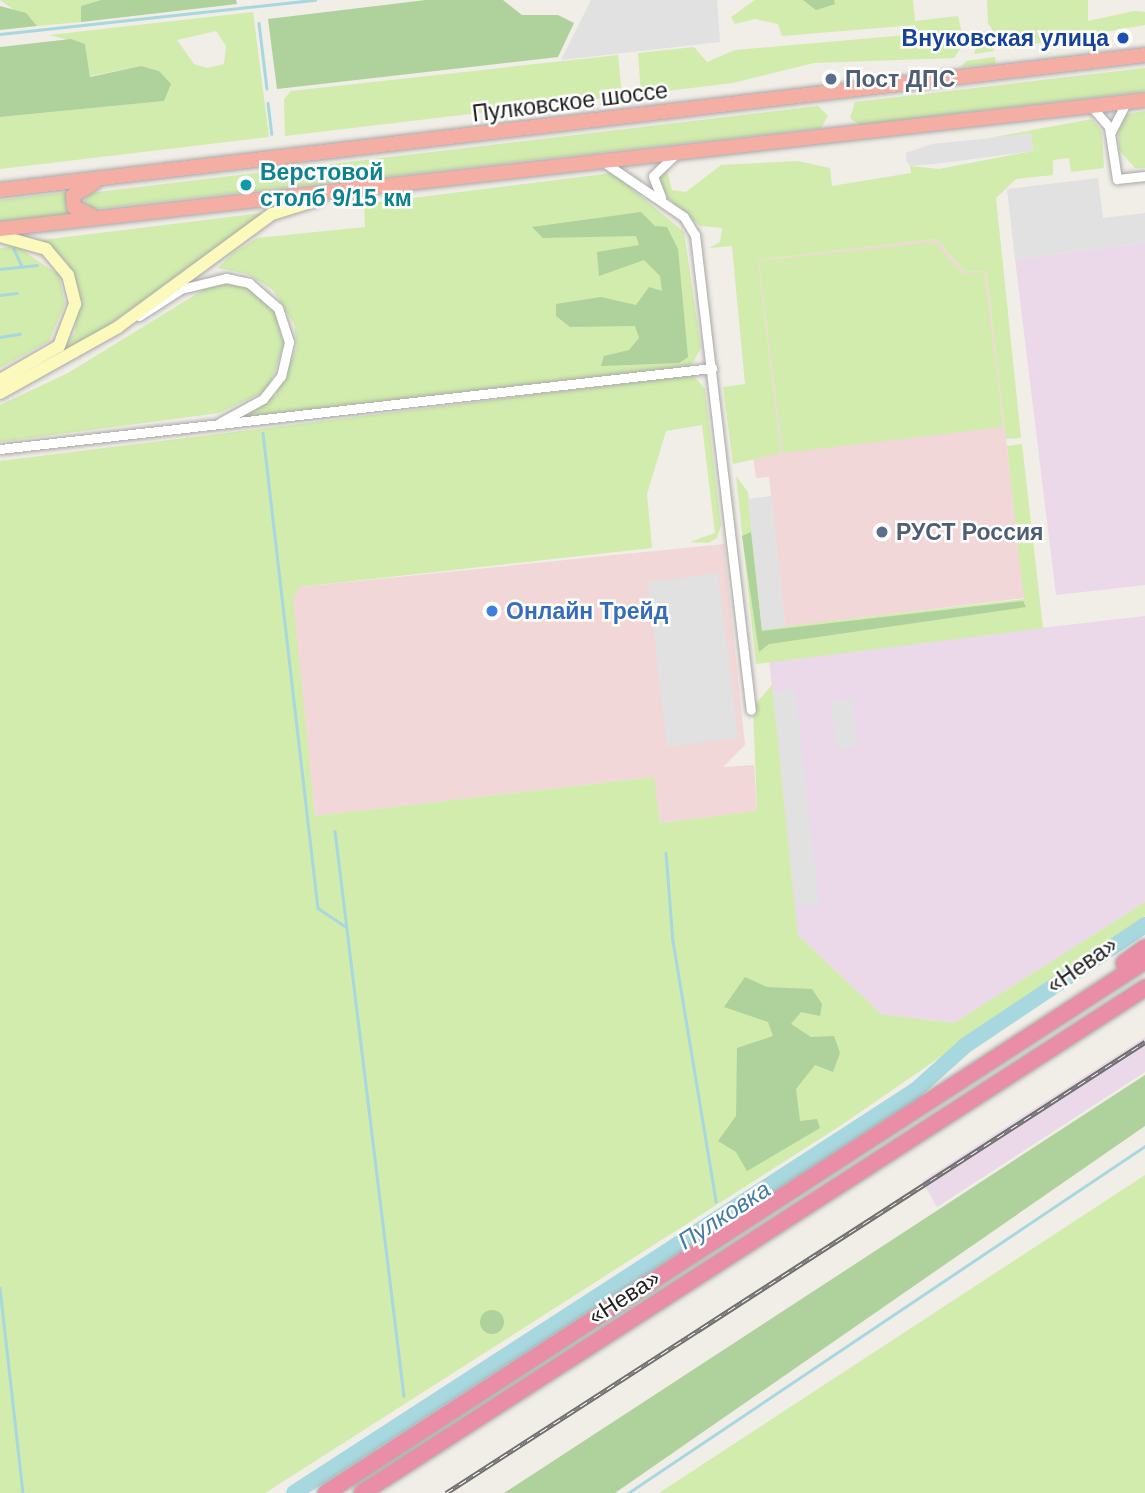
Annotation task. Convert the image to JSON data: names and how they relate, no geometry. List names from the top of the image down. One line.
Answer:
{"streets":{"highway":["Пулковское шоссе","«Нева»"]},"water":["Пулковка"],"places":["Внуковская улица","Пост ДПС","Верстовой столб 9/15 км","РУСТ Россия","Онлайн Трейд"]}
